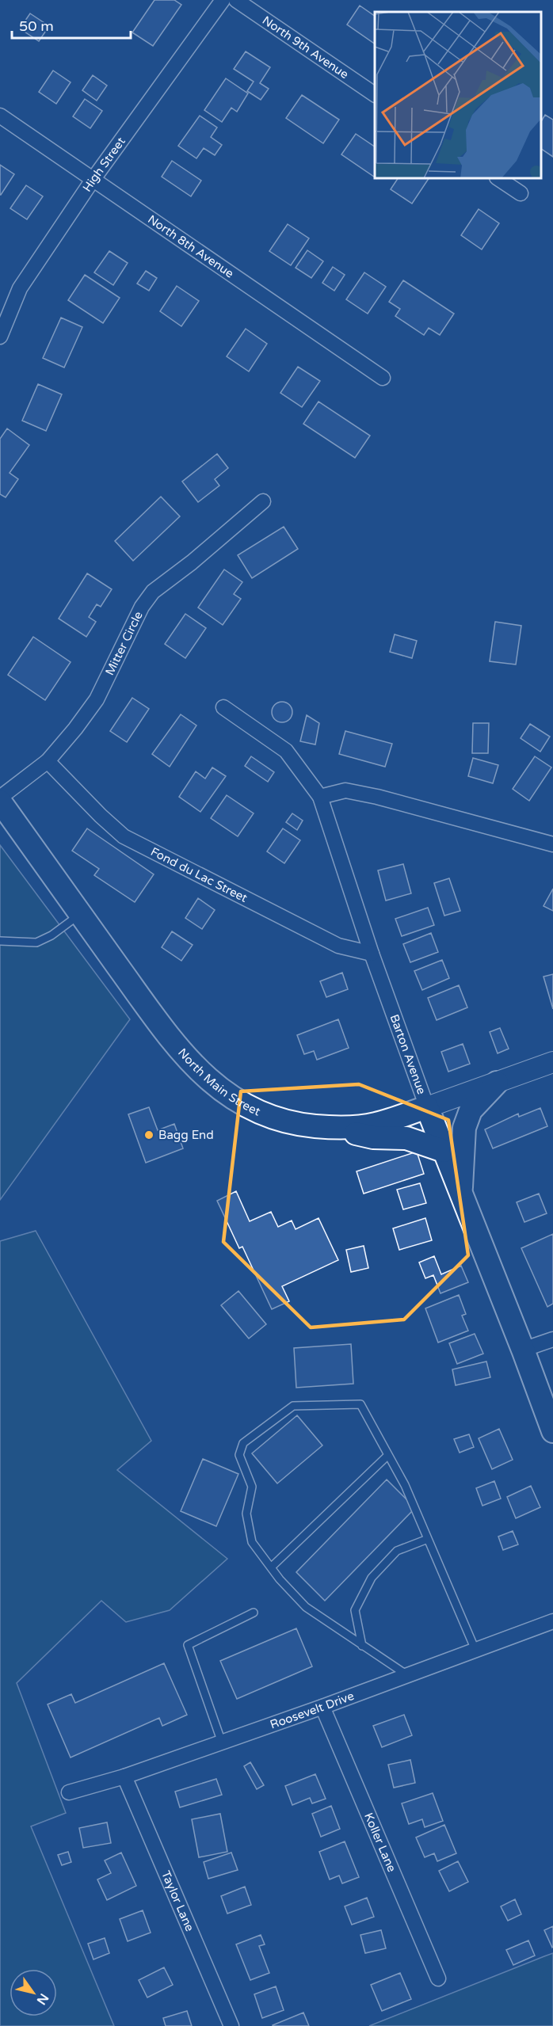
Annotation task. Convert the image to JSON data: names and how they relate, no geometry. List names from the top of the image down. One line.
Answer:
{"streets":{"main road":["Barton Avenue","North Main Street"],"street":["North 9th Avenue","High Street","North 8th Avenue","Mitter Circle","Fond du Lac Street","Roosevelt Drive","Koller Lane","Taylor Lane"]},"crossings":[["High Street","North 8th Avenue"],["Mitter Circle","Fond du Lac Street"],["Fond du Lac Street","Barton Avenue"],["Barton Avenue","North Main Street"],["Roosevelt Drive","Koller Lane"],["Roosevelt Drive","Taylor Lane"]],"places":["Bagg End"],"scale_bar":"50 m","north":"bottom right"}
